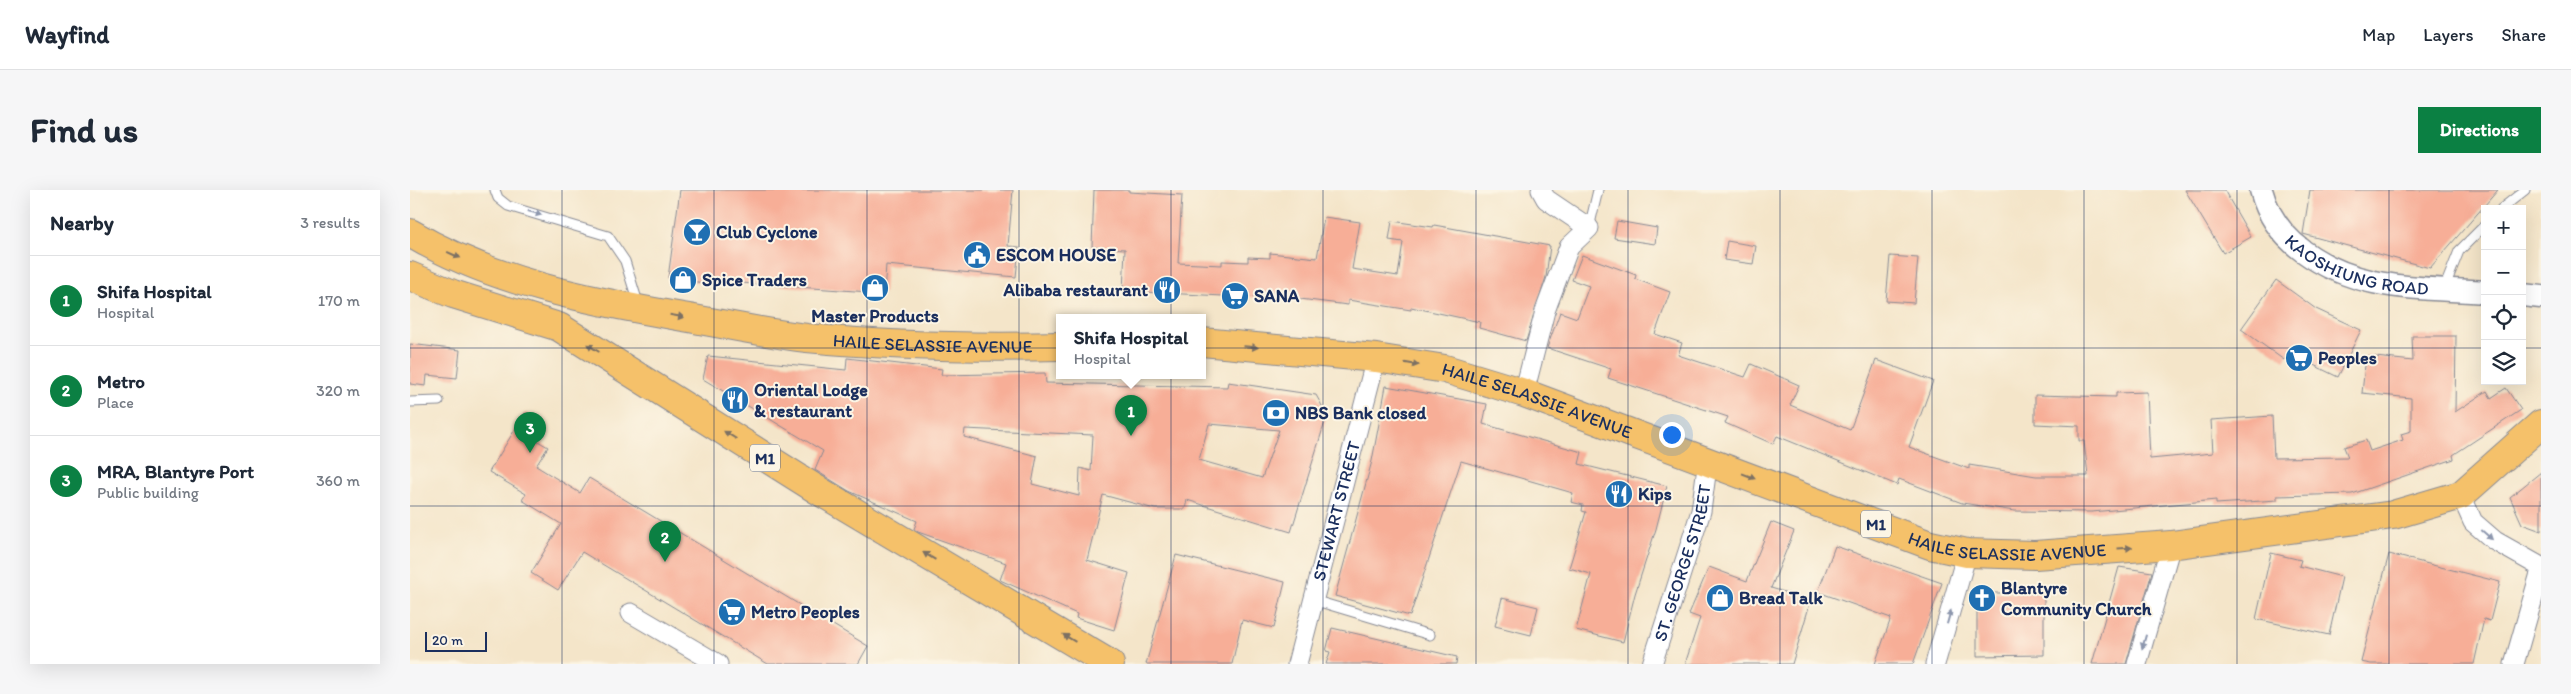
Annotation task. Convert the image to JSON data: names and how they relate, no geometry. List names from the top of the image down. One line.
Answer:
{"streets":{"highway":["HAILE SELASSIE AVENUE","M1"],"street":["KAOSHIUNG ROAD","STEWART STREET","ST. GEORGE STREET"]},"crossings":[["HAILE SELASSIE AVENUE","STEWART STREET"],["HAILE SELASSIE AVENUE","ST. GEORGE STREET"]],"places":{"bar":["Club Cyclone"],"public building":["ESCOM HOUSE"],"shop":["Spice Traders","Master Products","Bread Talk"],"restaurant":["Alibaba restaurant","Oriental Lodge & restaurant","Kips"],"supermarket":["SANA","Peoples","Metro Peoples"],"bank":["NBS Bank closed"],"church":["Blantyre Community Church"]},"scale_bar":"20 m","page":{"header":"Wayfind","nav":["Map","Layers","Share"],"buttons":"Directions","title":"Find us","heading":["Nearby","3 results"],"map_buttons":["+","−"],"list":[{"mark":"1","name":"Shifa Hospital","note":"Hospital","value":"170 m"},{"mark":"2","name":"Metro","note":"Place","value":"320 m"},{"mark":"3","name":"MRA, Blantyre Port","note":"Public building","value":"360 m"}],"popup":["Shifa Hospital","Hospital"],"pins":["1","3","2"],"scale":"20 m"}}
